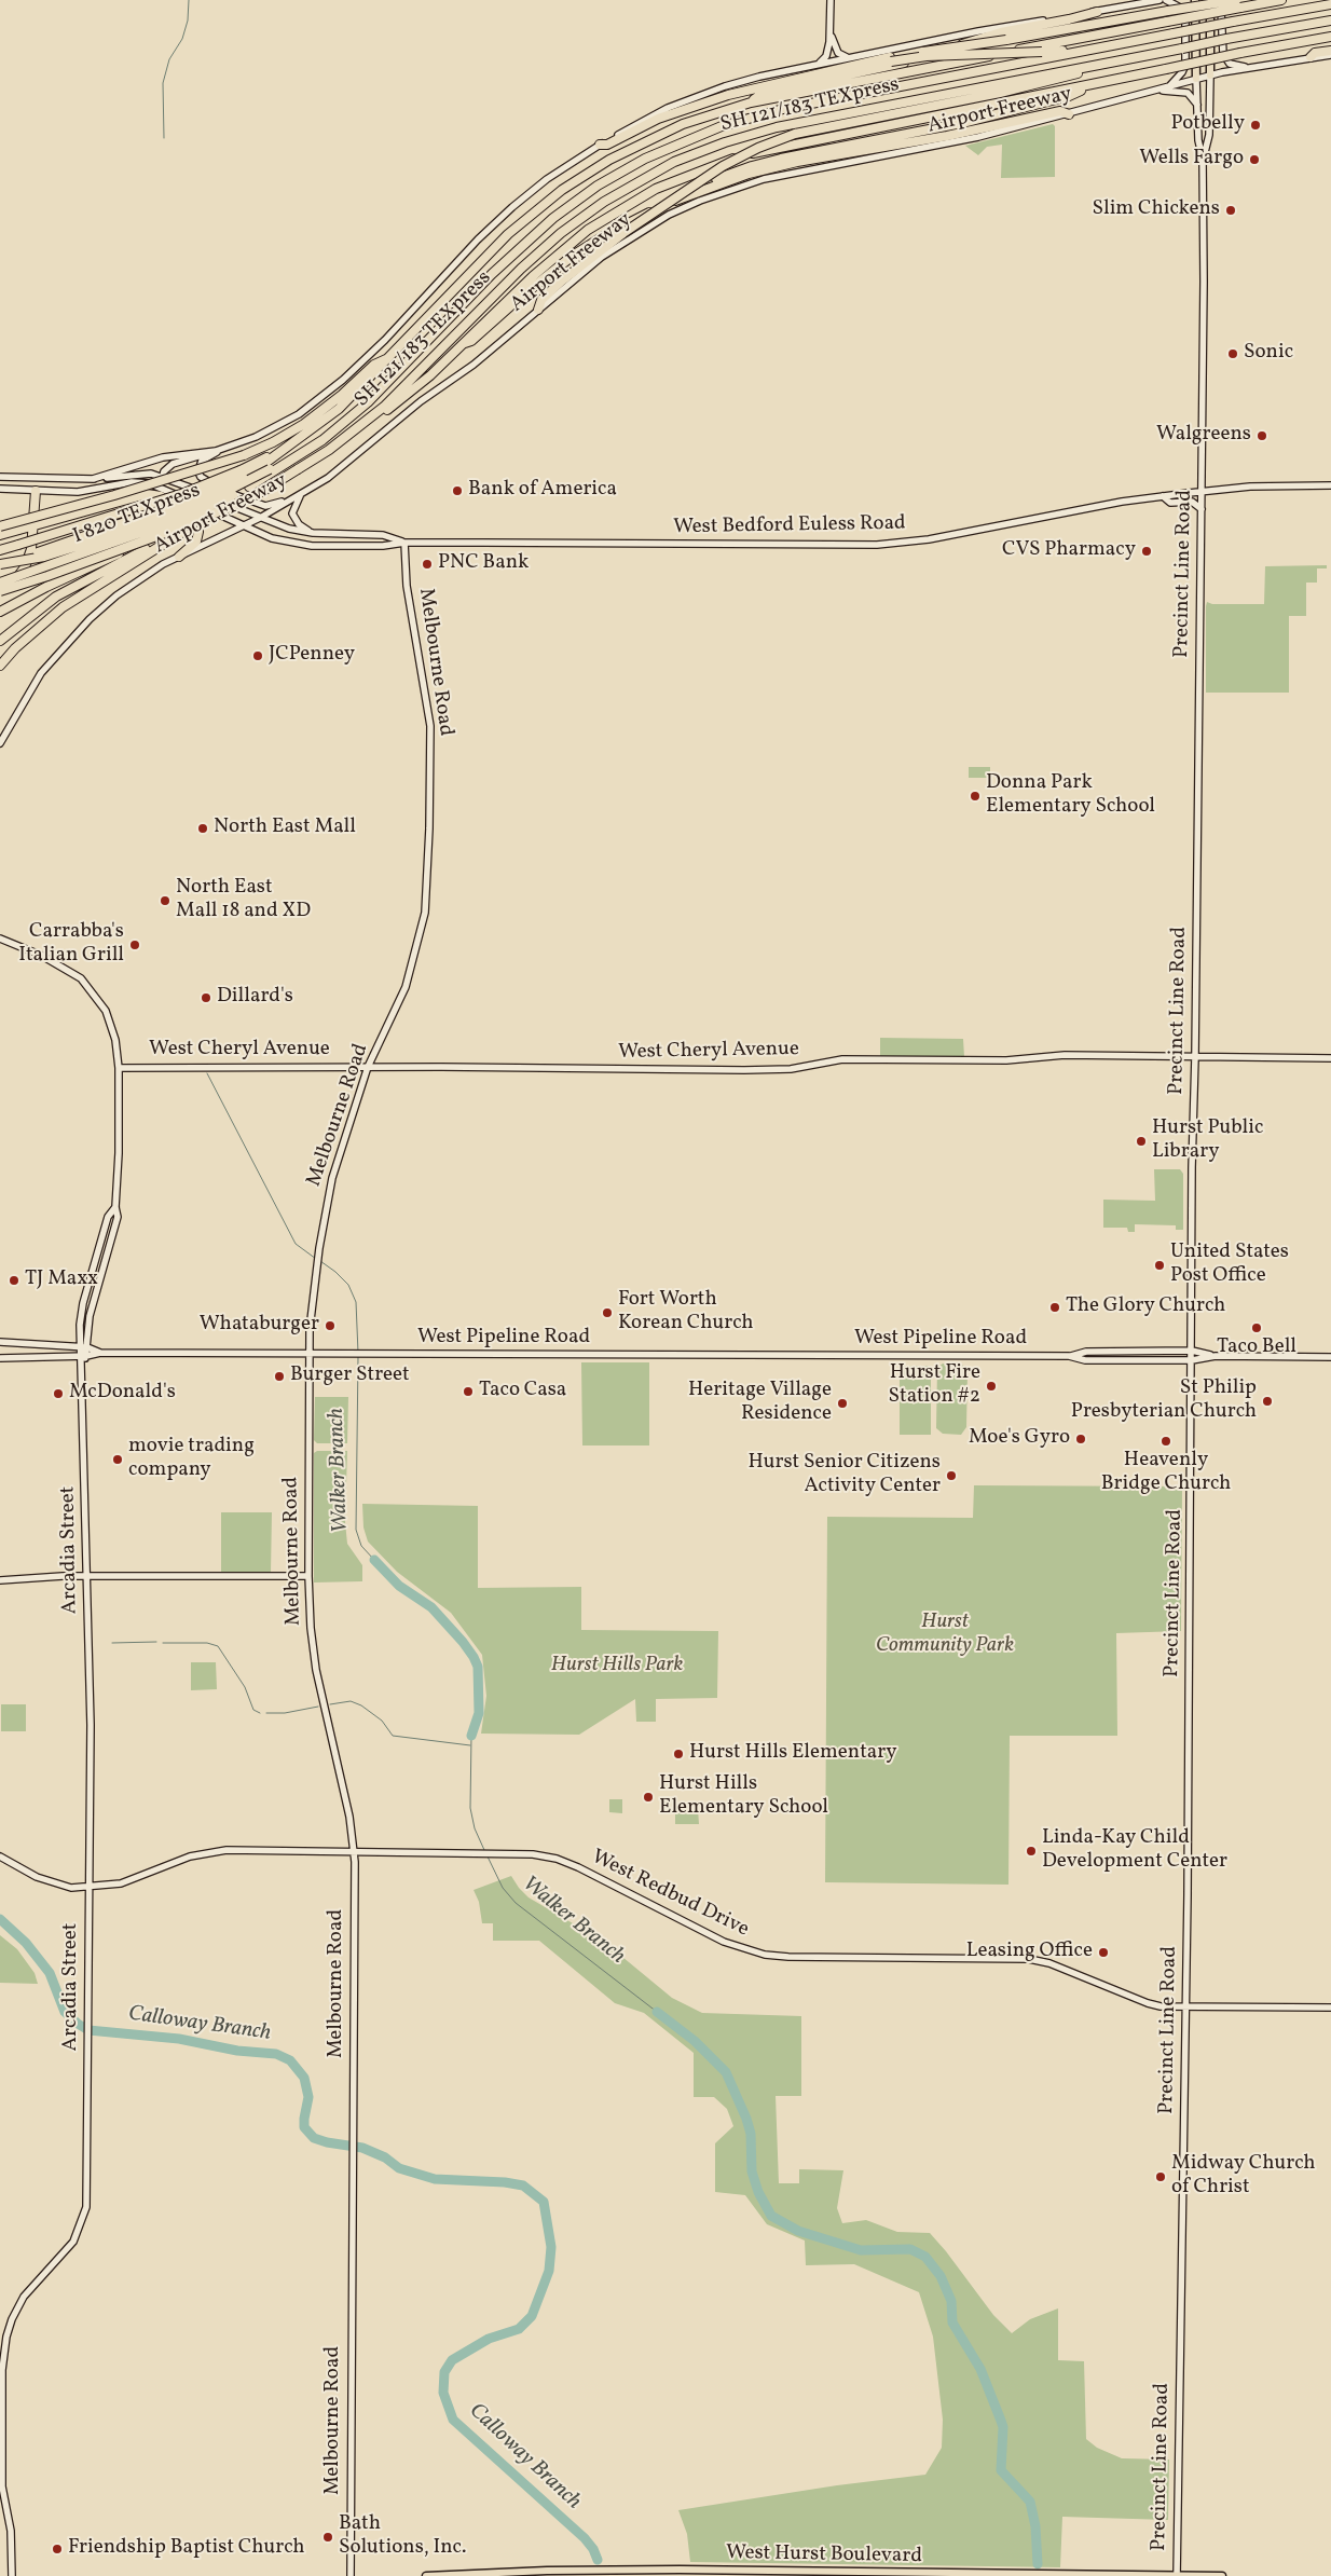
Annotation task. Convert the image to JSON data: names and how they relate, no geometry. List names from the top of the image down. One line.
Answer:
{"streets":{"highway":["SH 121/183 TEXpress","Airport Freeway","I 820 TEXpress"],"main road":["West Bedford Euless Road","Precinct Line Road","Melbourne Road","West Cheryl Avenue","West Pipeline Road","Arcadia Street","West Redbud Drive","West Hurst Boulevard"]},"crossings":[["SH 121/183 TEXpress","I 820 TEXpress"],["Airport Freeway","West Bedford Euless Road"],["Airport Freeway","Precinct Line Road"],["West Bedford Euless Road","Precinct Line Road"],["West Bedford Euless Road","Melbourne Road"],["Precinct Line Road","West Cheryl Avenue"],["Precinct Line Road","West Pipeline Road"],["Precinct Line Road","West Redbud Drive"],["Precinct Line Road","West Hurst Boulevard"],["Melbourne Road","West Cheryl Avenue"],["Melbourne Road","West Pipeline Road"],["Melbourne Road","West Redbud Drive"],["West Pipeline Road","Arcadia Street"],["Arcadia Street","West Redbud Drive"]],"water":["Walker Branch","Calloway Branch"],"parks":["Hurst Community Park","Hurst Hills Park"],"places":["Potbelly","Wells Fargo","Slim Chickens","Sonic","Walgreens","Bank of America","CVS Pharmacy","PNC Bank","JCPenney","Donna Park Elementary School","North East Mall","North East Mall 18 and XD","Carrabba's Italian Grill","Dillard's","Hurst Public Library","United States Post Office","TJ Maxx","The Glory Church","Fort Worth Korean Church","Whataburger","Taco Bell","Burger Street","Hurst Fire Station #2","Taco Casa","McDonald's","St Philip Presbyterian Church","Heritage Village Residence","Moe's Gyro","Heavenly Bridge Church","movie trading company","Hurst Senior Citizens Activity Center","Hurst Hills Elementary","Hurst Hills Elementary School","Linda-Kay Child Development Center","Leasing Office","Midway Church of Christ","Bath Solutions, Inc.","Friendship Baptist Church"]}
